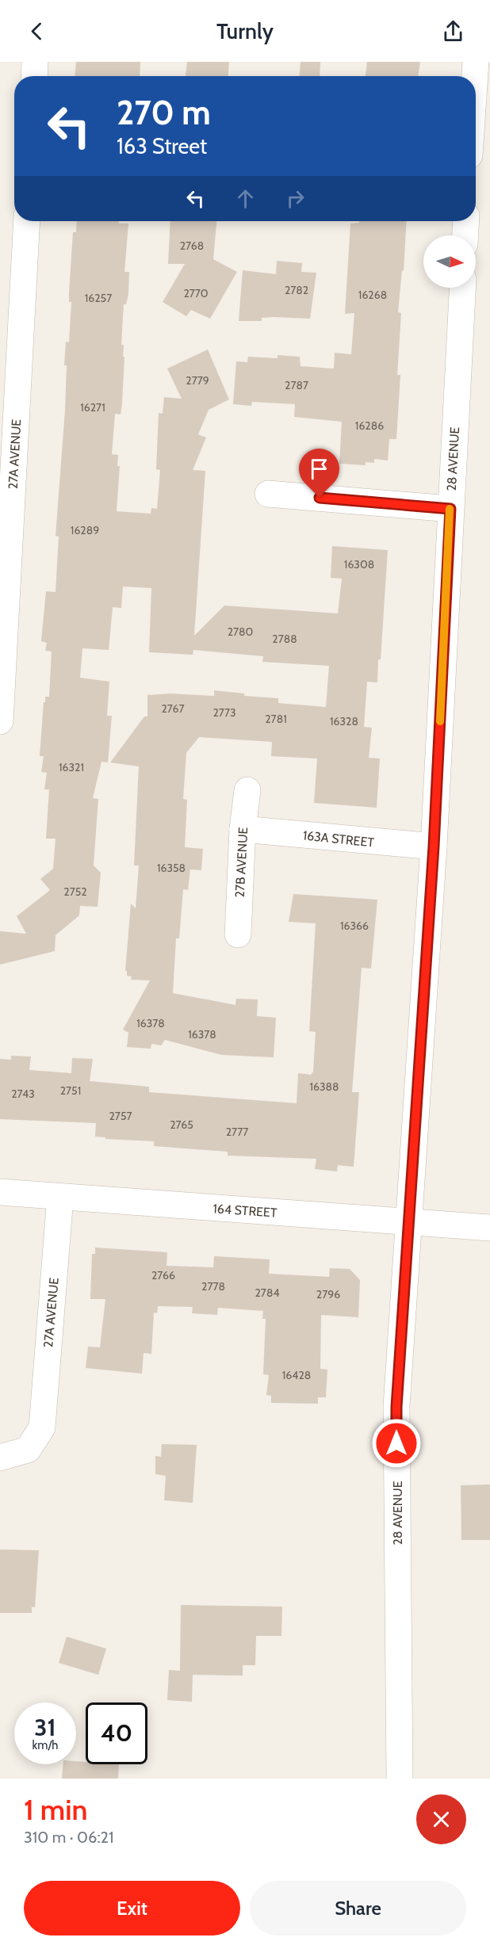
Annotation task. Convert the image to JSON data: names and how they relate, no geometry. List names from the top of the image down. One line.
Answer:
{"streets":{"street":["27A AVENUE","28 AVENUE","163A STREET","27B AVENUE","164 STREET"]},"crossings":[["27A AVENUE","164 STREET"],["28 AVENUE","163A STREET"],["28 AVENUE","164 STREET"],["163A STREET","27B AVENUE"]],"house_numbers":["2768","2782","2770","16268","16257","2779","2787","16271","16286","16289","16308","2780","2788","2767","2773","2781","16328","16321","16358","2752","16366","16378","16378","16388","2751","2743","2757","2765","2777","2766","2778","2784","2796","16428"],"north":"right","page":{"header":"Turnly","turn":["270 m","163 Street"],"speed":"31 km/h","limit":"40","heading":["1 min","310 m · 06:21"],"buttons":["Exit","Share"]}}
